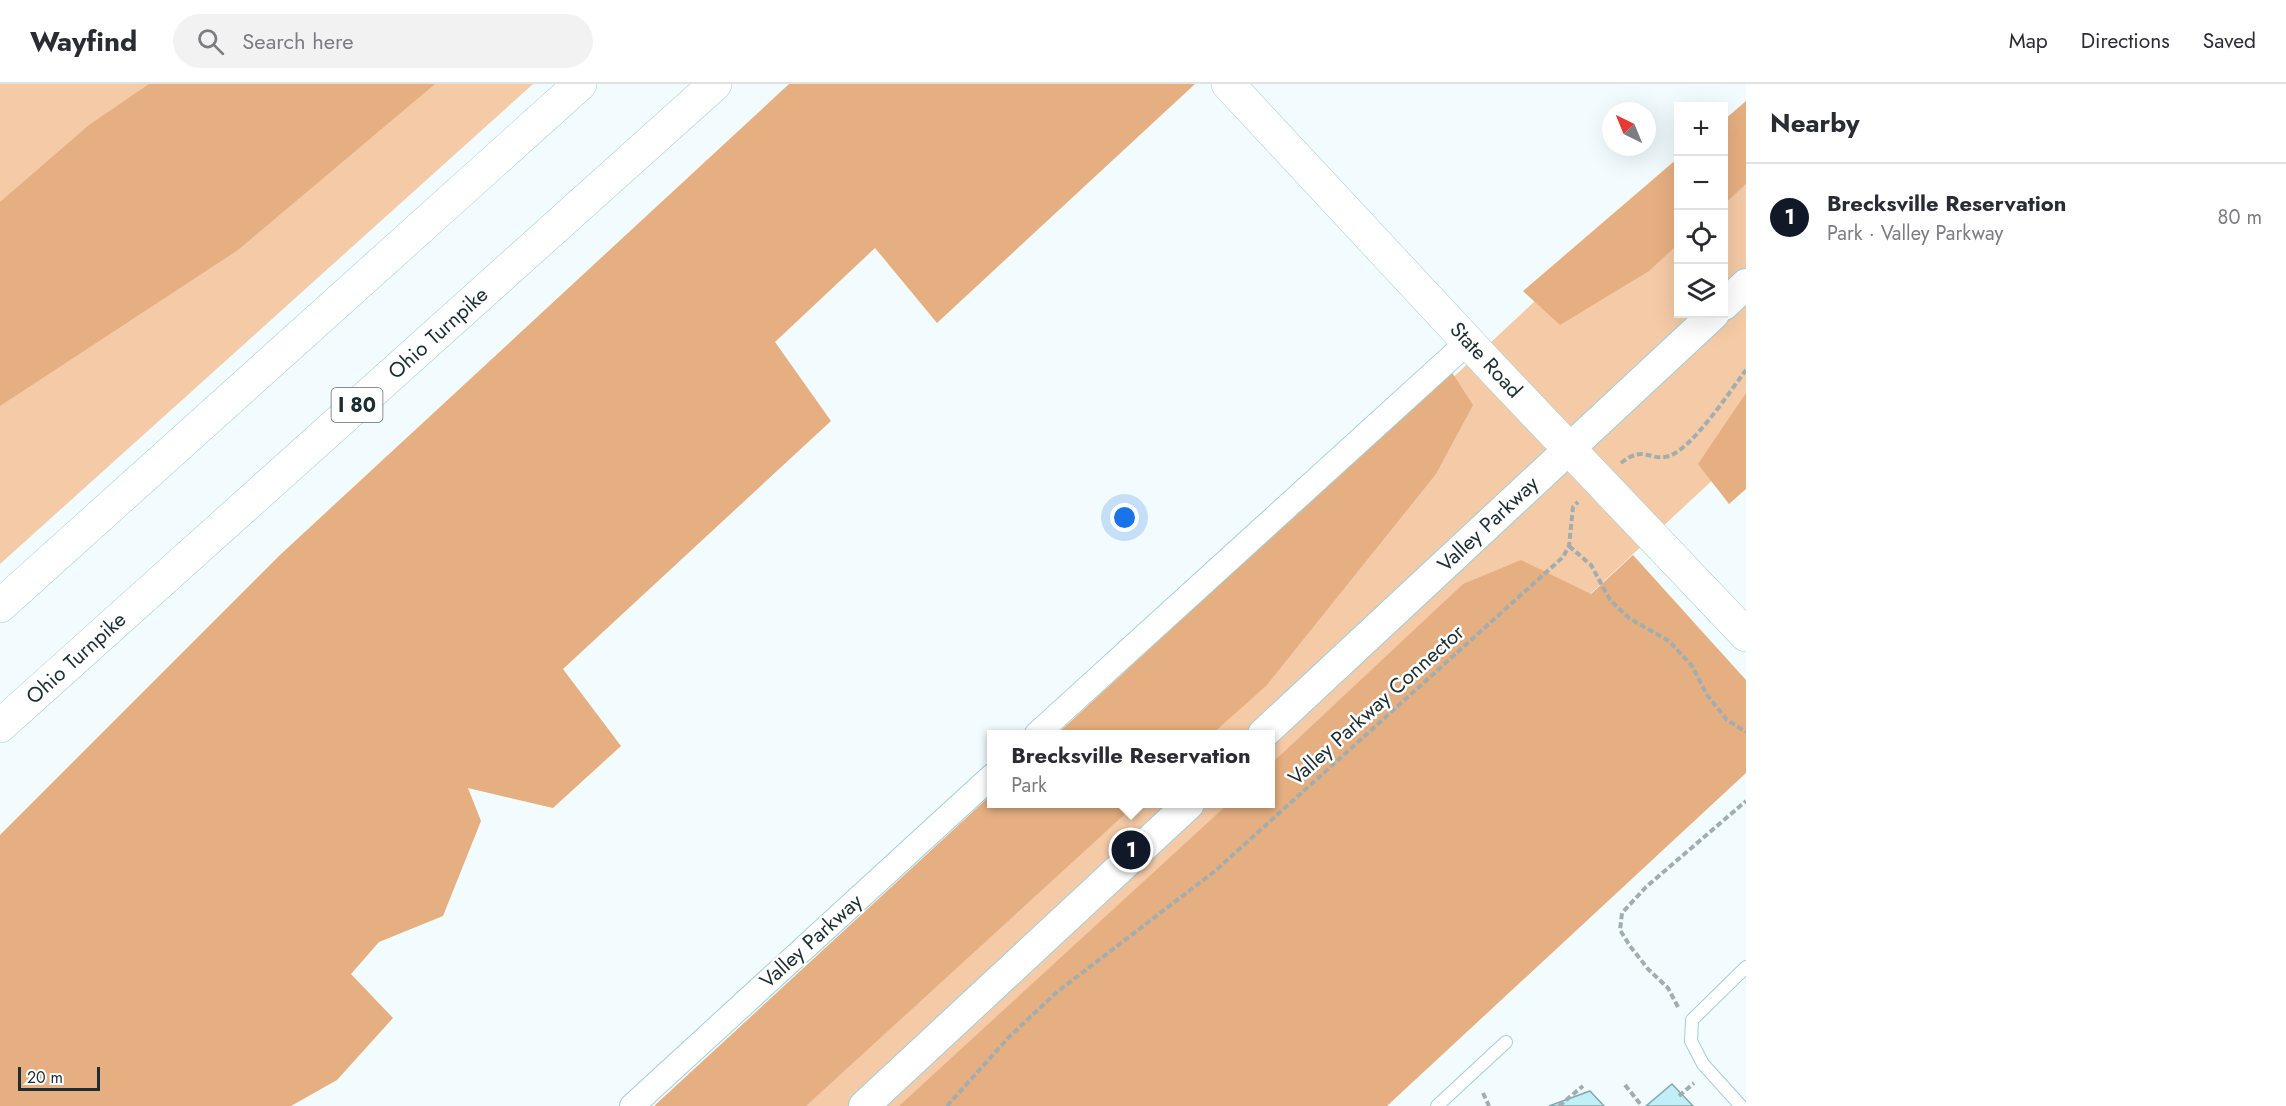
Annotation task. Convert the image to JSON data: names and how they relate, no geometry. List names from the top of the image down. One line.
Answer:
{"streets":{"main road":["Ohio Turnpike","State Road","I 80"],"street":["Valley Parkway"],"path":["Valley Parkway Connector"]},"crossings":[["State Road","Valley Parkway"]],"scale_bar":"20 m","north":"top left","page":{"header":"Wayfind","search":"Search here","nav":["Map","Directions","Saved"],"heading":"Nearby","map_buttons":["+","−"],"list":[{"mark":"1","name":"Brecksville Reservation","note":"Park · Valley Parkway","value":"80 m"}],"popup":["Brecksville Reservation","Park"],"pins":"1","scale":"20 m"}}
